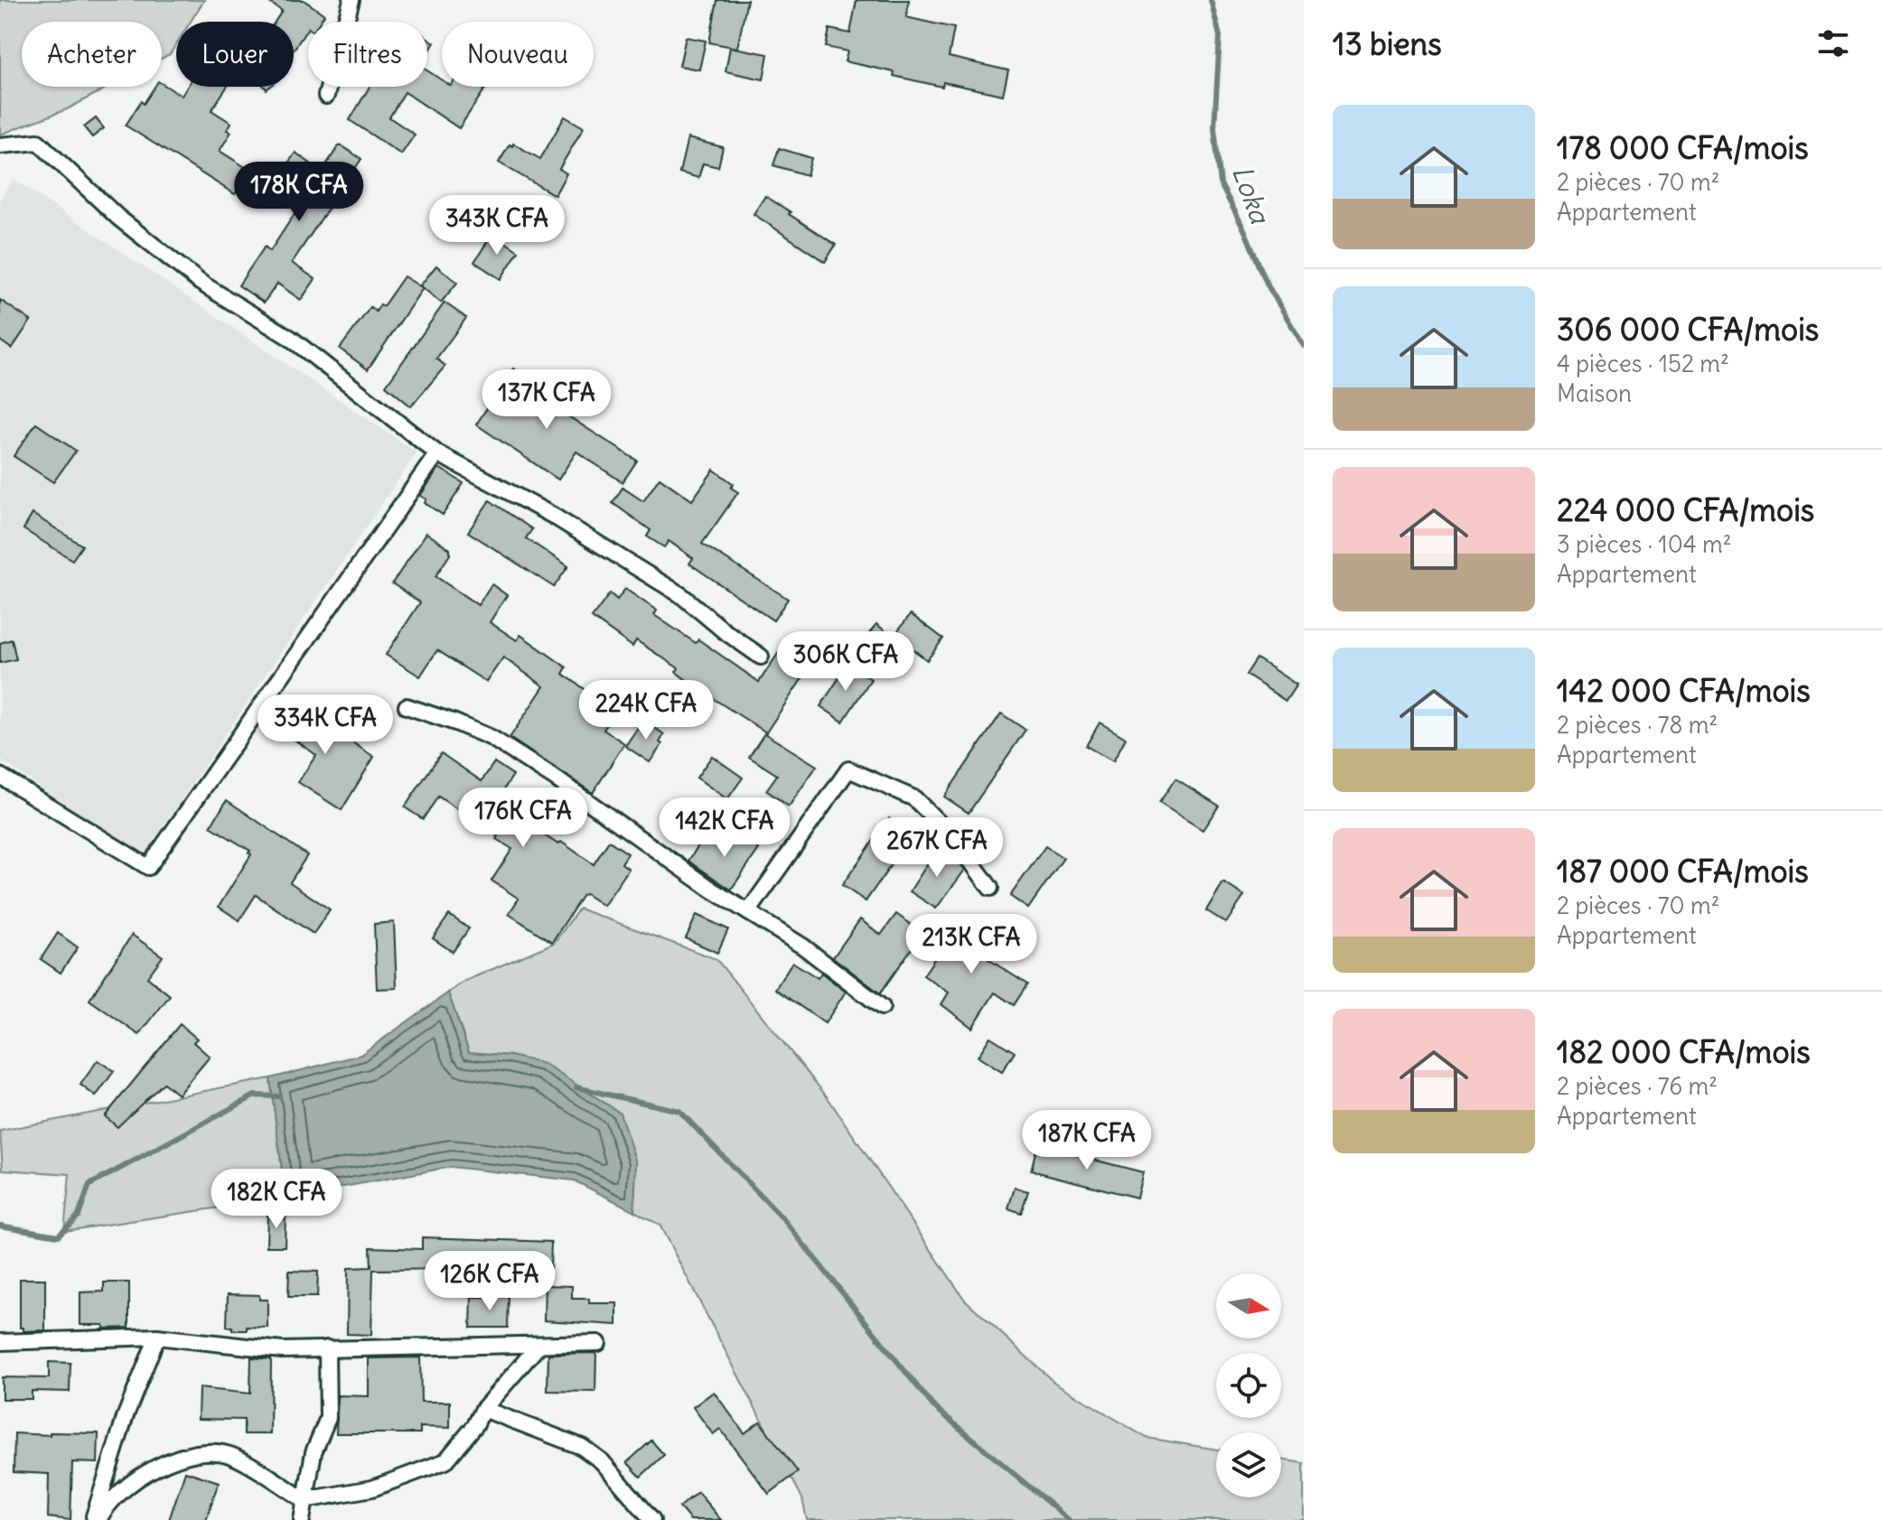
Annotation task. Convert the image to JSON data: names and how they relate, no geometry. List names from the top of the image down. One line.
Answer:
{"water":["Loka"],"north":"right","page":{"heading":"13 biens","chip":["Acheter","Louer","Filtres","Nouveau"],"list":[{"name":"178 000 CFA/mois","note":"2 pièces · 70 m² · Appartement"},{"name":"306 000 CFA/mois","note":"4 pièces · 152 m² · Maison"},{"name":"224 000 CFA/mois","note":"3 pièces · 104 m² · Appartement"},{"name":"142 000 CFA/mois","note":"2 pièces · 78 m² · Appartement"},{"name":"187 000 CFA/mois","note":"2 pièces · 70 m² · Appartement"},{"name":"182 000 CFA/mois","note":"2 pièces · 76 m² · Appartement"}],"price":["178K CFA","343K CFA","137K CFA","306K CFA","224K CFA","334K CFA","176K CFA","142K CFA","267K CFA","213K CFA","187K CFA","182K CFA","126K CFA"]}}
